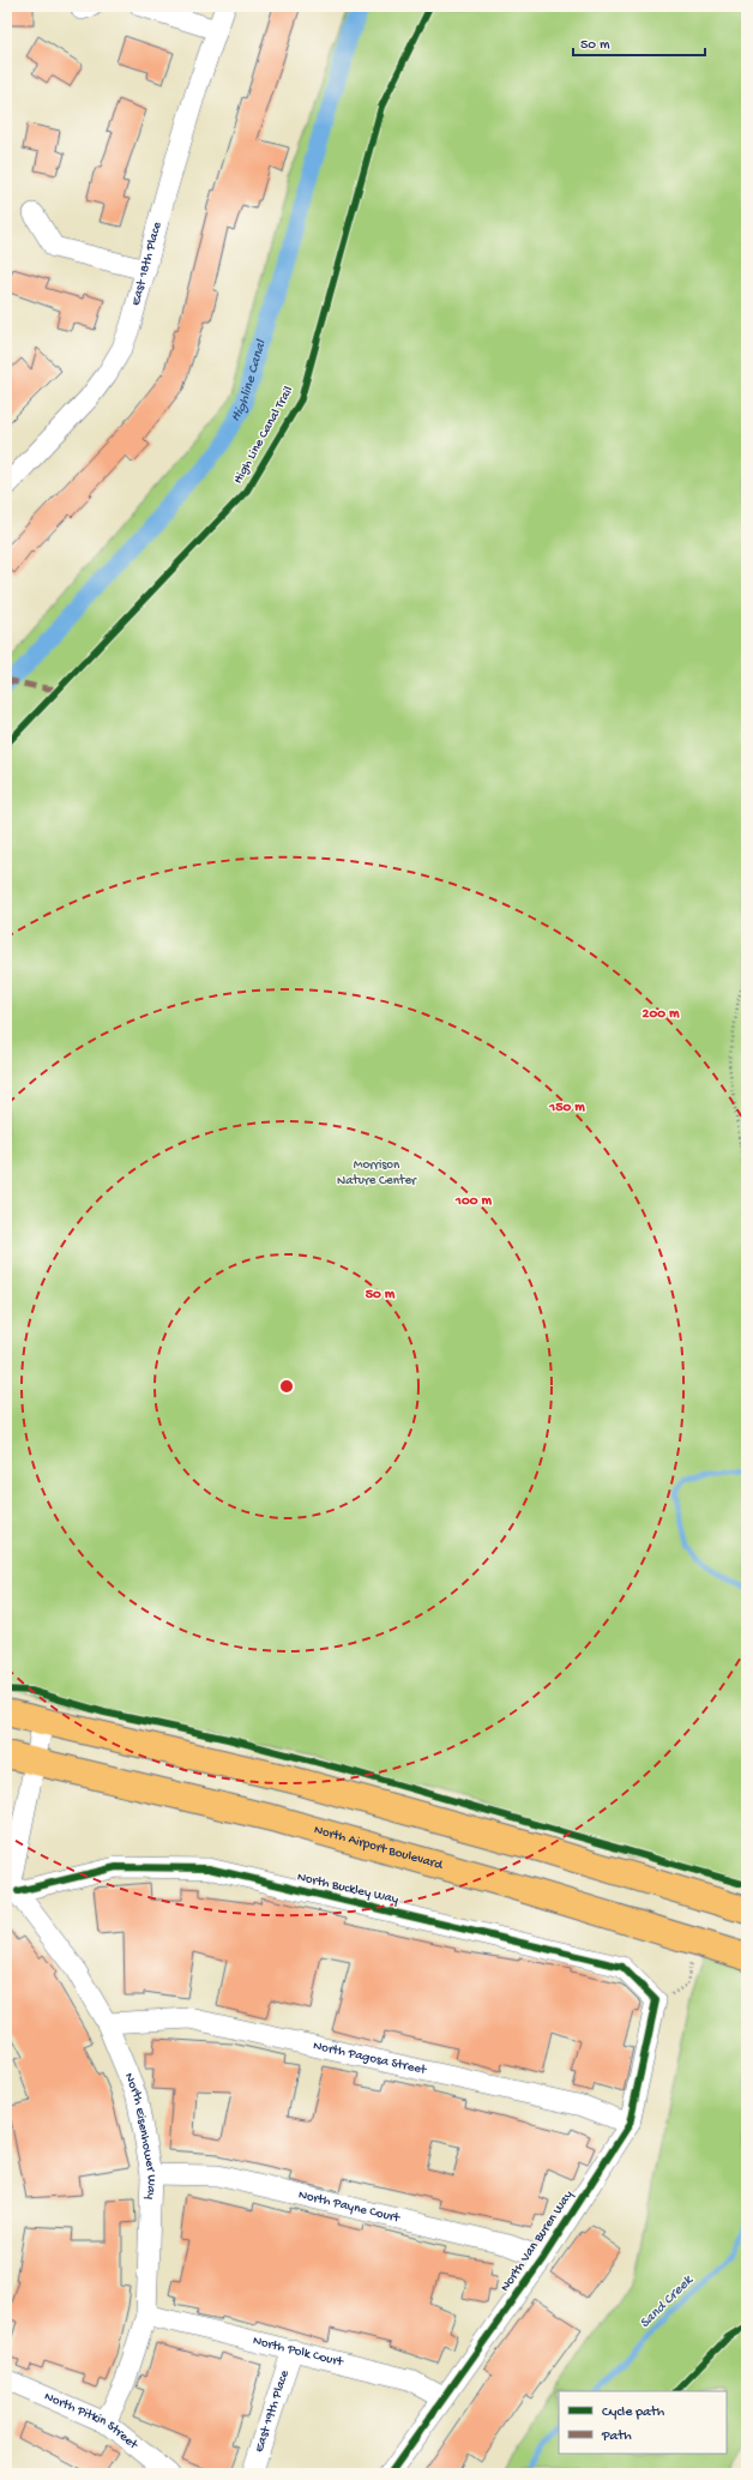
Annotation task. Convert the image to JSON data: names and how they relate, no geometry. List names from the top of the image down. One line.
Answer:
{"streets":{"main road":["North Airport Boulevard"],"street":["East 18th Place","North Buckley Way","North Pagosa Street","North Eisenhower Way","North Payne Court","North Van Buren Way","North Polk Court","East 19th Place","North Pitkin Street"],"cycle path":["High Line Canal Trail"]},"crossings":[["North Buckley Way","North Eisenhower Way"],["North Buckley Way","North Van Buren Way"],["North Pagosa Street","North Eisenhower Way"],["North Pagosa Street","North Van Buren Way"],["North Eisenhower Way","North Payne Court"],["North Eisenhower Way","North Polk Court"],["North Eisenhower Way","North Pitkin Street"],["North Payne Court","North Van Buren Way"],["North Van Buren Way","North Polk Court"],["North Polk Court","East 19th Place"]],"water":["Highline Canal","Sand Creek"],"parks":["Morrison Nature Center"],"legend":["Cycle path","Path"],"scale_bar":"50 m","rings":["200 m","150 m","100 m","50 m"]}
